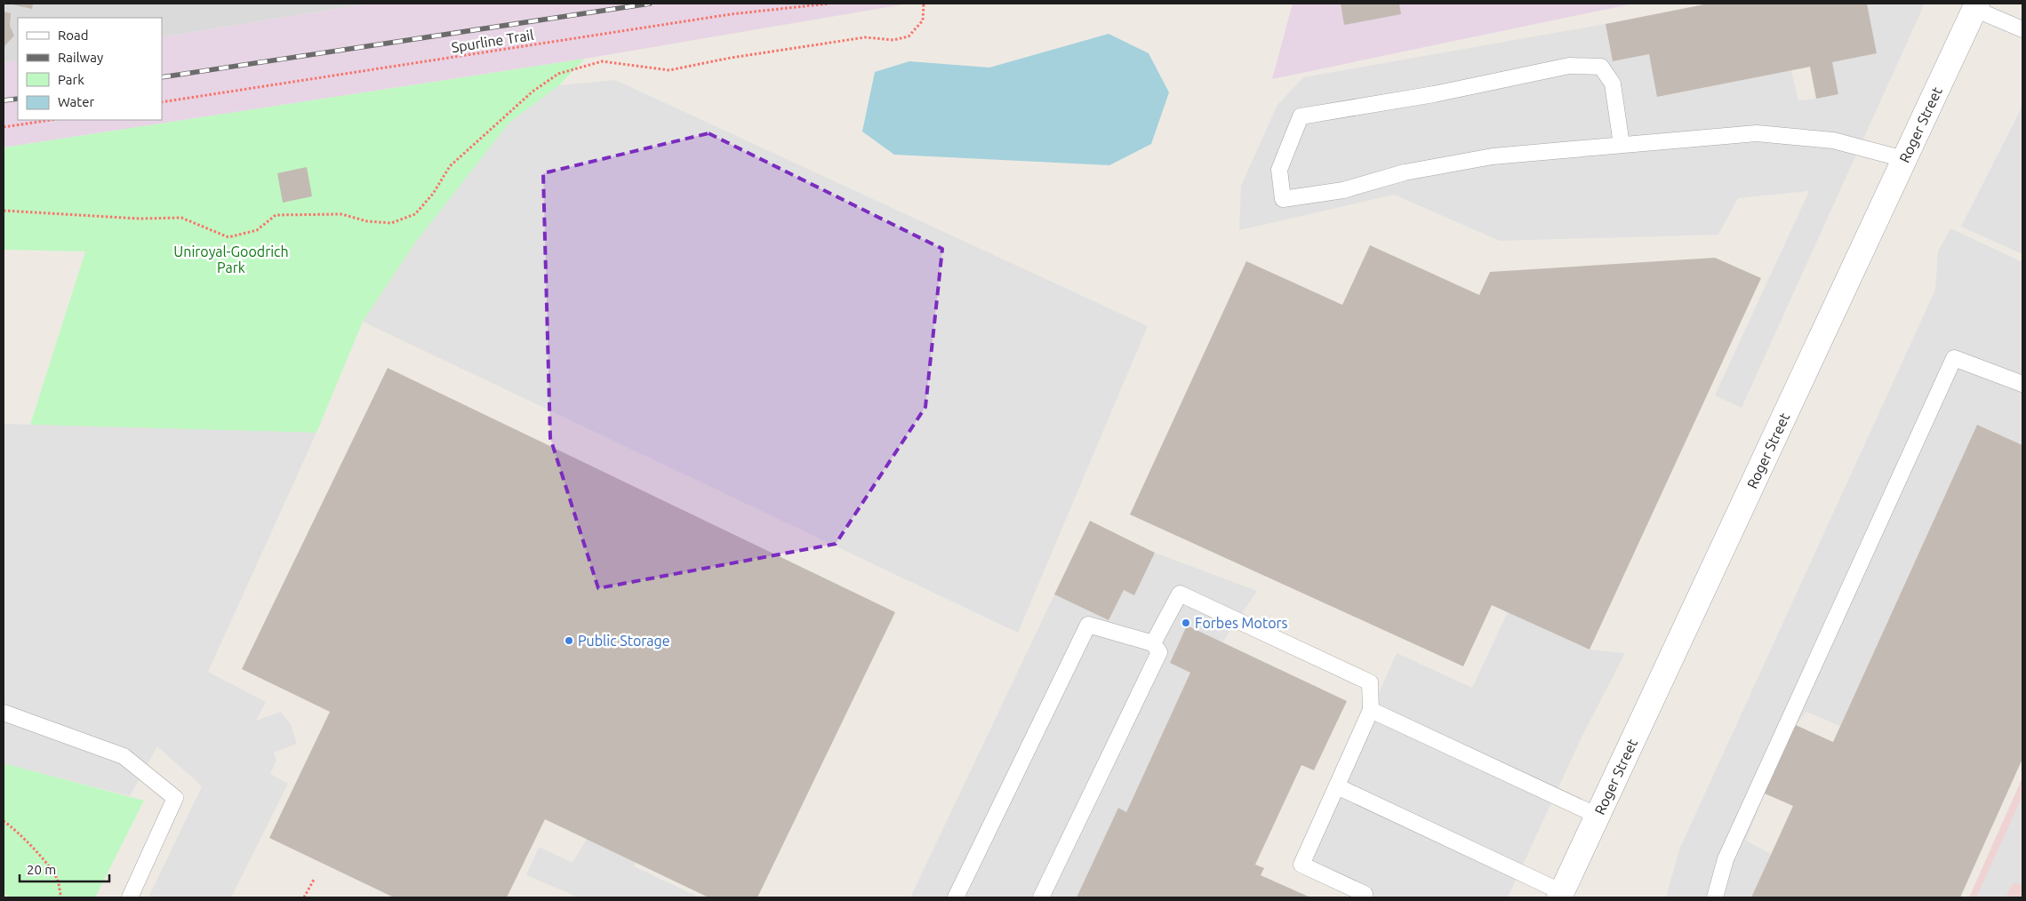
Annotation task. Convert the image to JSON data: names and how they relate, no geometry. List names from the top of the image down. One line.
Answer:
{"streets":{"street":["Roger Street"],"path":["Spurline Trail"]},"parks":["Uniroyal-Goodrich Park"],"places":["Forbes Motors","Public Storage"],"legend":["Road","Railway","Park","Water"],"scale_bar":"20 m"}
